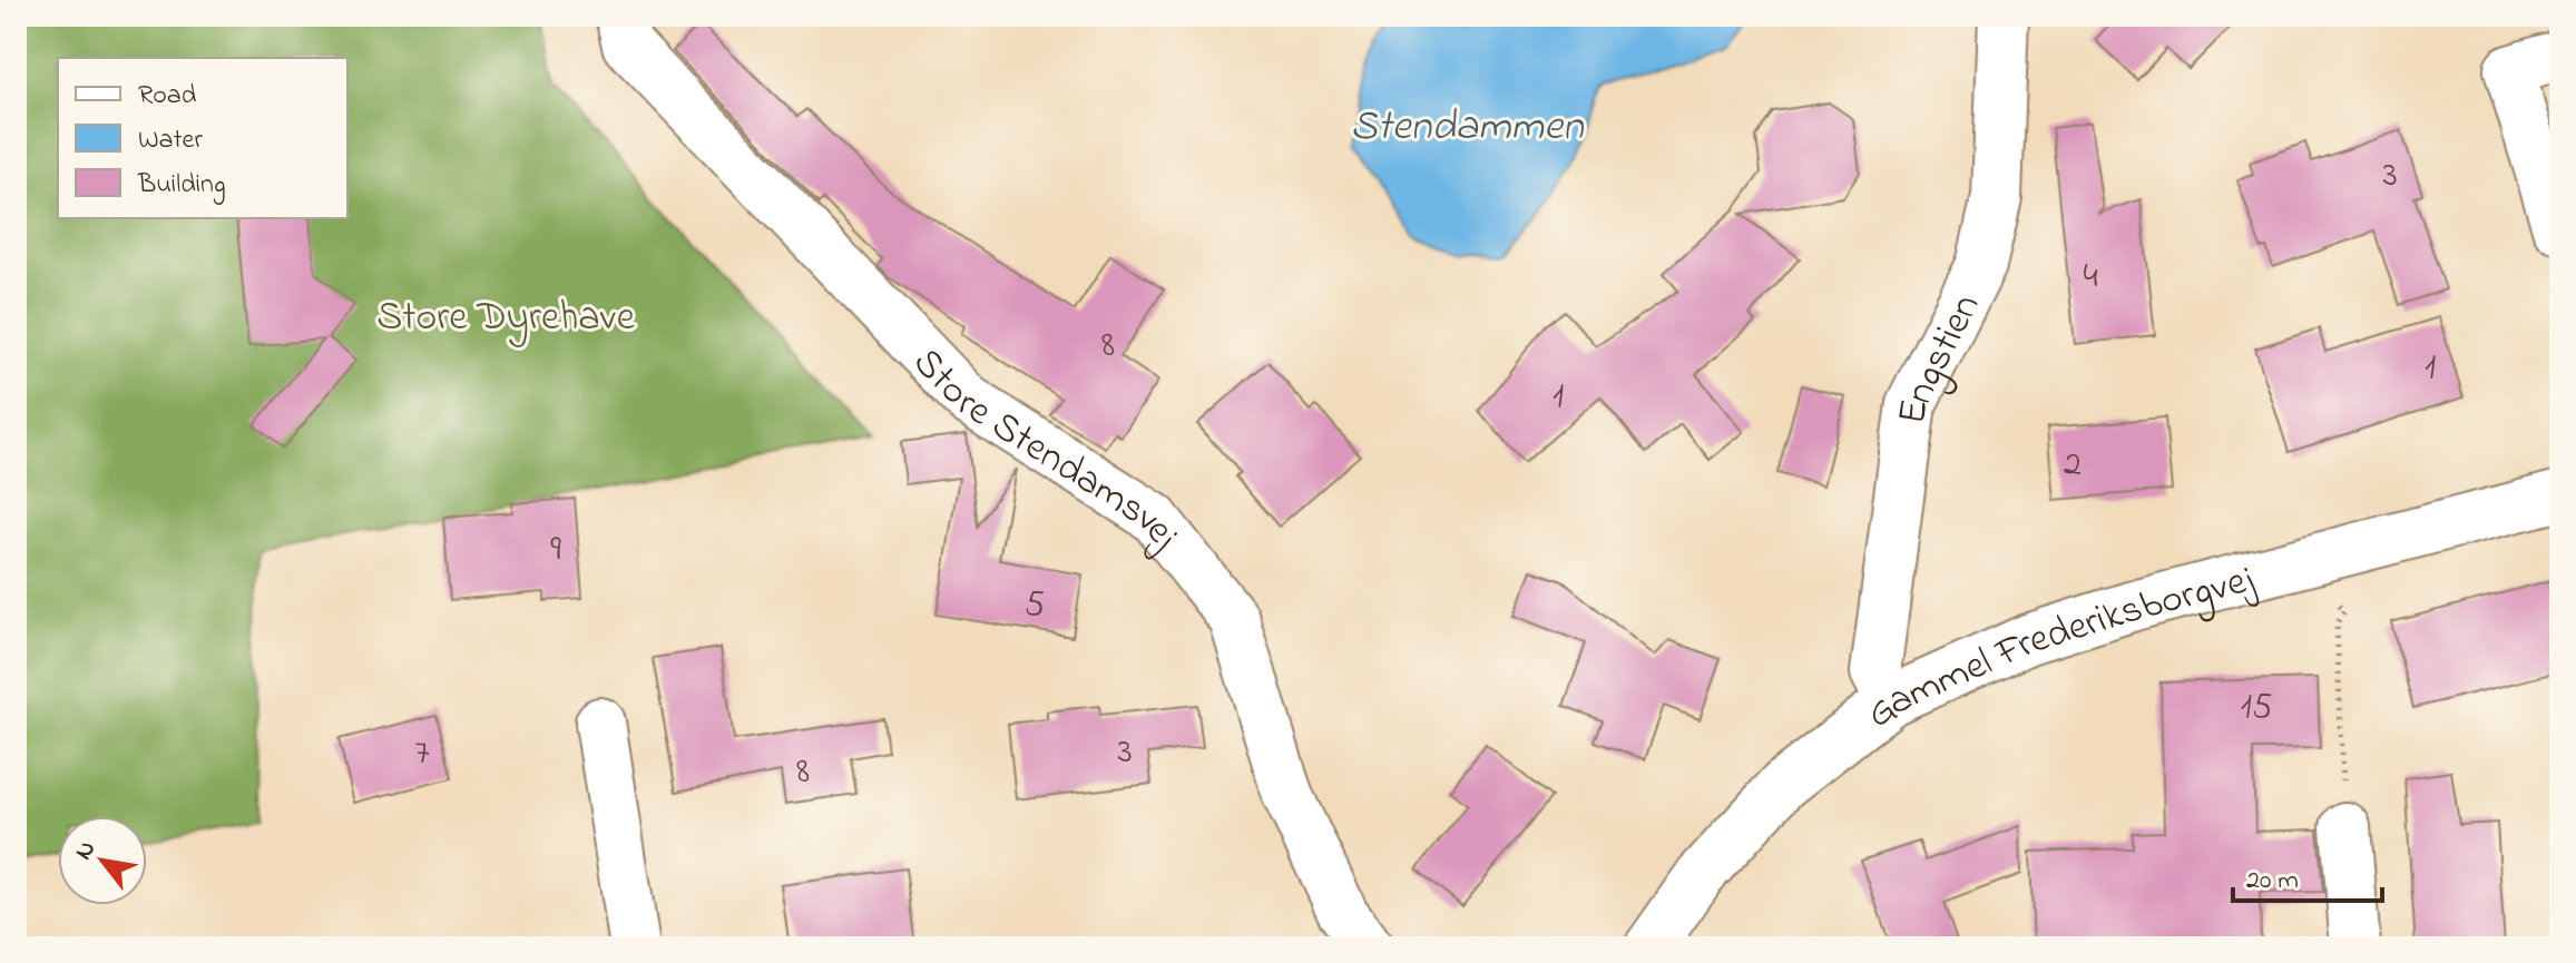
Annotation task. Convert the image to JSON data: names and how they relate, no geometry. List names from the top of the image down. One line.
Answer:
{"streets":{"street":["Engstien","Store Stendamsvej","Gammel Frederiksborgvej"]},"crossings":[["Engstien","Gammel Frederiksborgvej"]],"water":["Stendammen"],"parks":["Store Dyrehave"],"house_numbers":["3","4","8","1","1","2","9","5","15","3","7","8"],"legend":["Road","Water","Building"],"scale_bar":"20 m","north":"top left"}
